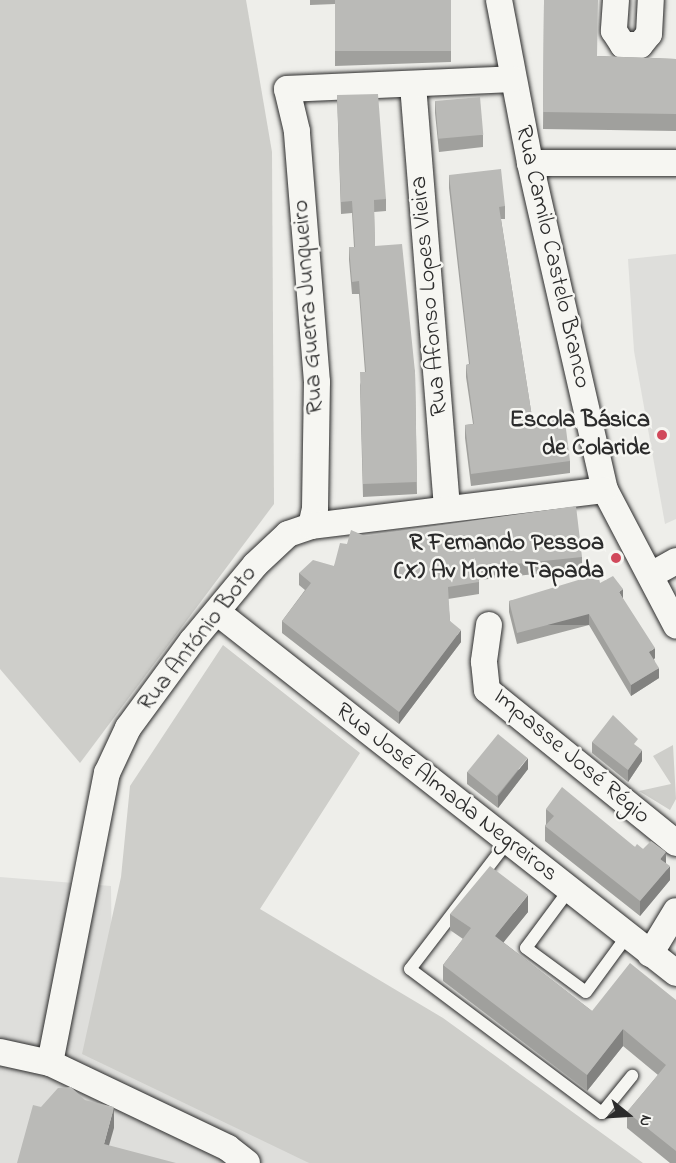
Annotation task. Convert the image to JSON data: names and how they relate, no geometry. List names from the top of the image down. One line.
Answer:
{"streets":{"street":["Rua Camilo Castelo Branco","Rua Afonso Lopes Vieira","Rua Guerra Junqueiro","Rua António Boto","Impasse José Régio","Rua José Almada Negreiros"]},"crossings":[["Rua Camilo Castelo Branco","Rua António Boto"],["Rua Afonso Lopes Vieira","Rua Guerra Junqueiro"],["Rua Afonso Lopes Vieira","Rua António Boto"],["Rua Guerra Junqueiro","Rua António Boto"],["Rua António Boto","Rua José Almada Negreiros"]],"places":["Escola Básica de Colaride","R Fernando Pessoa (X) Av Monte Tapada"],"north":"right"}
